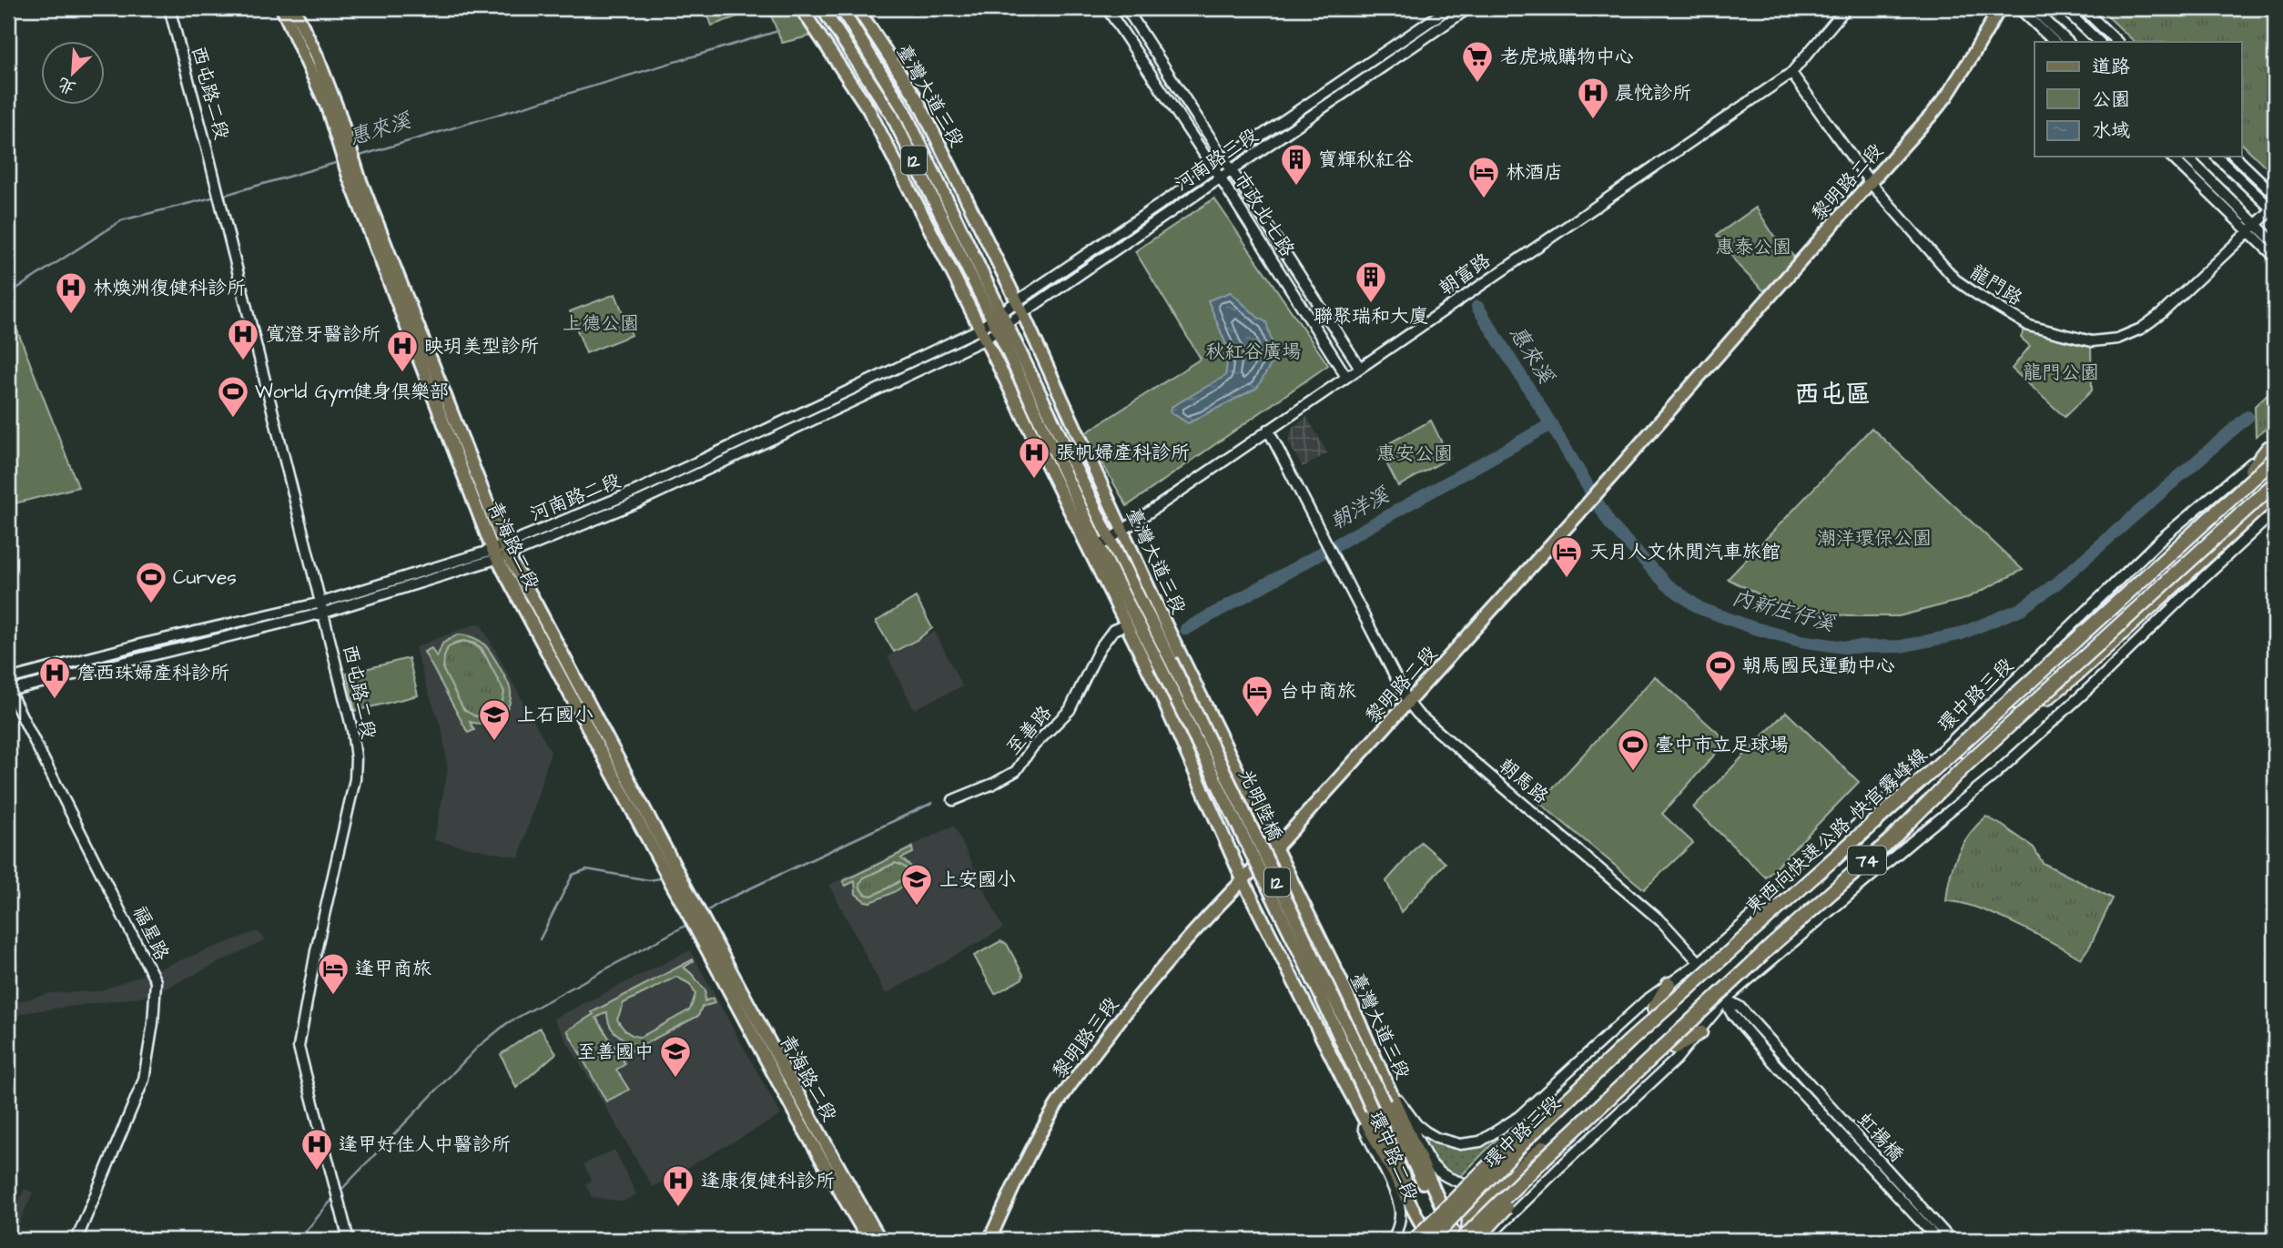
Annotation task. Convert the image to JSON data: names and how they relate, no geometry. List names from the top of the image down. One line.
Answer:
{"streets":{"highway":["東西向快速公路 快官霧峰線","74"],"main road":["臺灣大道三段","12","黎明路二段","青海路二段","光明陸橋","黎明路三段"],"street":["西屯路二段","河南路三段","市政北七路","朝富路","龍門路","河南路二段","環中路三段","至善路","朝馬路","福星路","虹揚橋","環中路二段"]},"crossings":[["西屯路二段","河南路二段"],["臺灣大道三段","河南路三段"],["臺灣大道三段","12"],["臺灣大道三段","黎明路二段"],["臺灣大道三段","朝富路"],["臺灣大道三段","河南路二段"],["臺灣大道三段","環中路三段"],["臺灣大道三段","至善路"],["臺灣大道三段","光明陸橋"],["臺灣大道三段","黎明路三段"],["臺灣大道三段","環中路二段"],["河南路三段","市政北七路"],["河南路三段","河南路二段"],["12","光明陸橋"],["12","東西向快速公路 快官霧峰線"],["黎明路二段","龍門路"],["黎明路二段","朝馬路"],["黎明路二段","黎明路三段"],["市政北七路","朝富路"],["朝富路","龍門路"],["朝富路","朝馬路"],["河南路二段","青海路二段"],["河南路二段","福星路"],["環中路三段","朝馬路"],["環中路三段","東西向快速公路 快官霧峰線"],["環中路三段","74"],["朝馬路","虹揚橋"],["東西向快速公路 快官霧峰線","74"]],"districts":["西屯區"],"water":["惠來溪","朝洋溪","內新庄仔溪"],"parks":["惠泰公園","上德公園","秋紅谷廣場","龍門公園","惠安公園","潮洋環保公園"],"places":{"supermarket":["老虎城購物中心"],"hospital":["晨悅診所","林煥洲復健科診所","寬澄牙醫診所","映玥美型診所","張帆婦產科診所","詹西珠婦產科診所","逢甲好佳人中醫診所","逢康復健科診所"],"building":["寶輝秋紅谷","聯聚瑞和大廈"],"hotel":["林酒店","天月人文休閒汽車旅館","台中商旅","逢甲商旅"],"sports":["World Gym健身俱樂部","Curves","朝馬國民運動中心","臺中市立足球場"],"school or university":["上石國小","上安國小","至善國中"]},"legend":["道路","公園","水域"],"north":"bottom left"}
